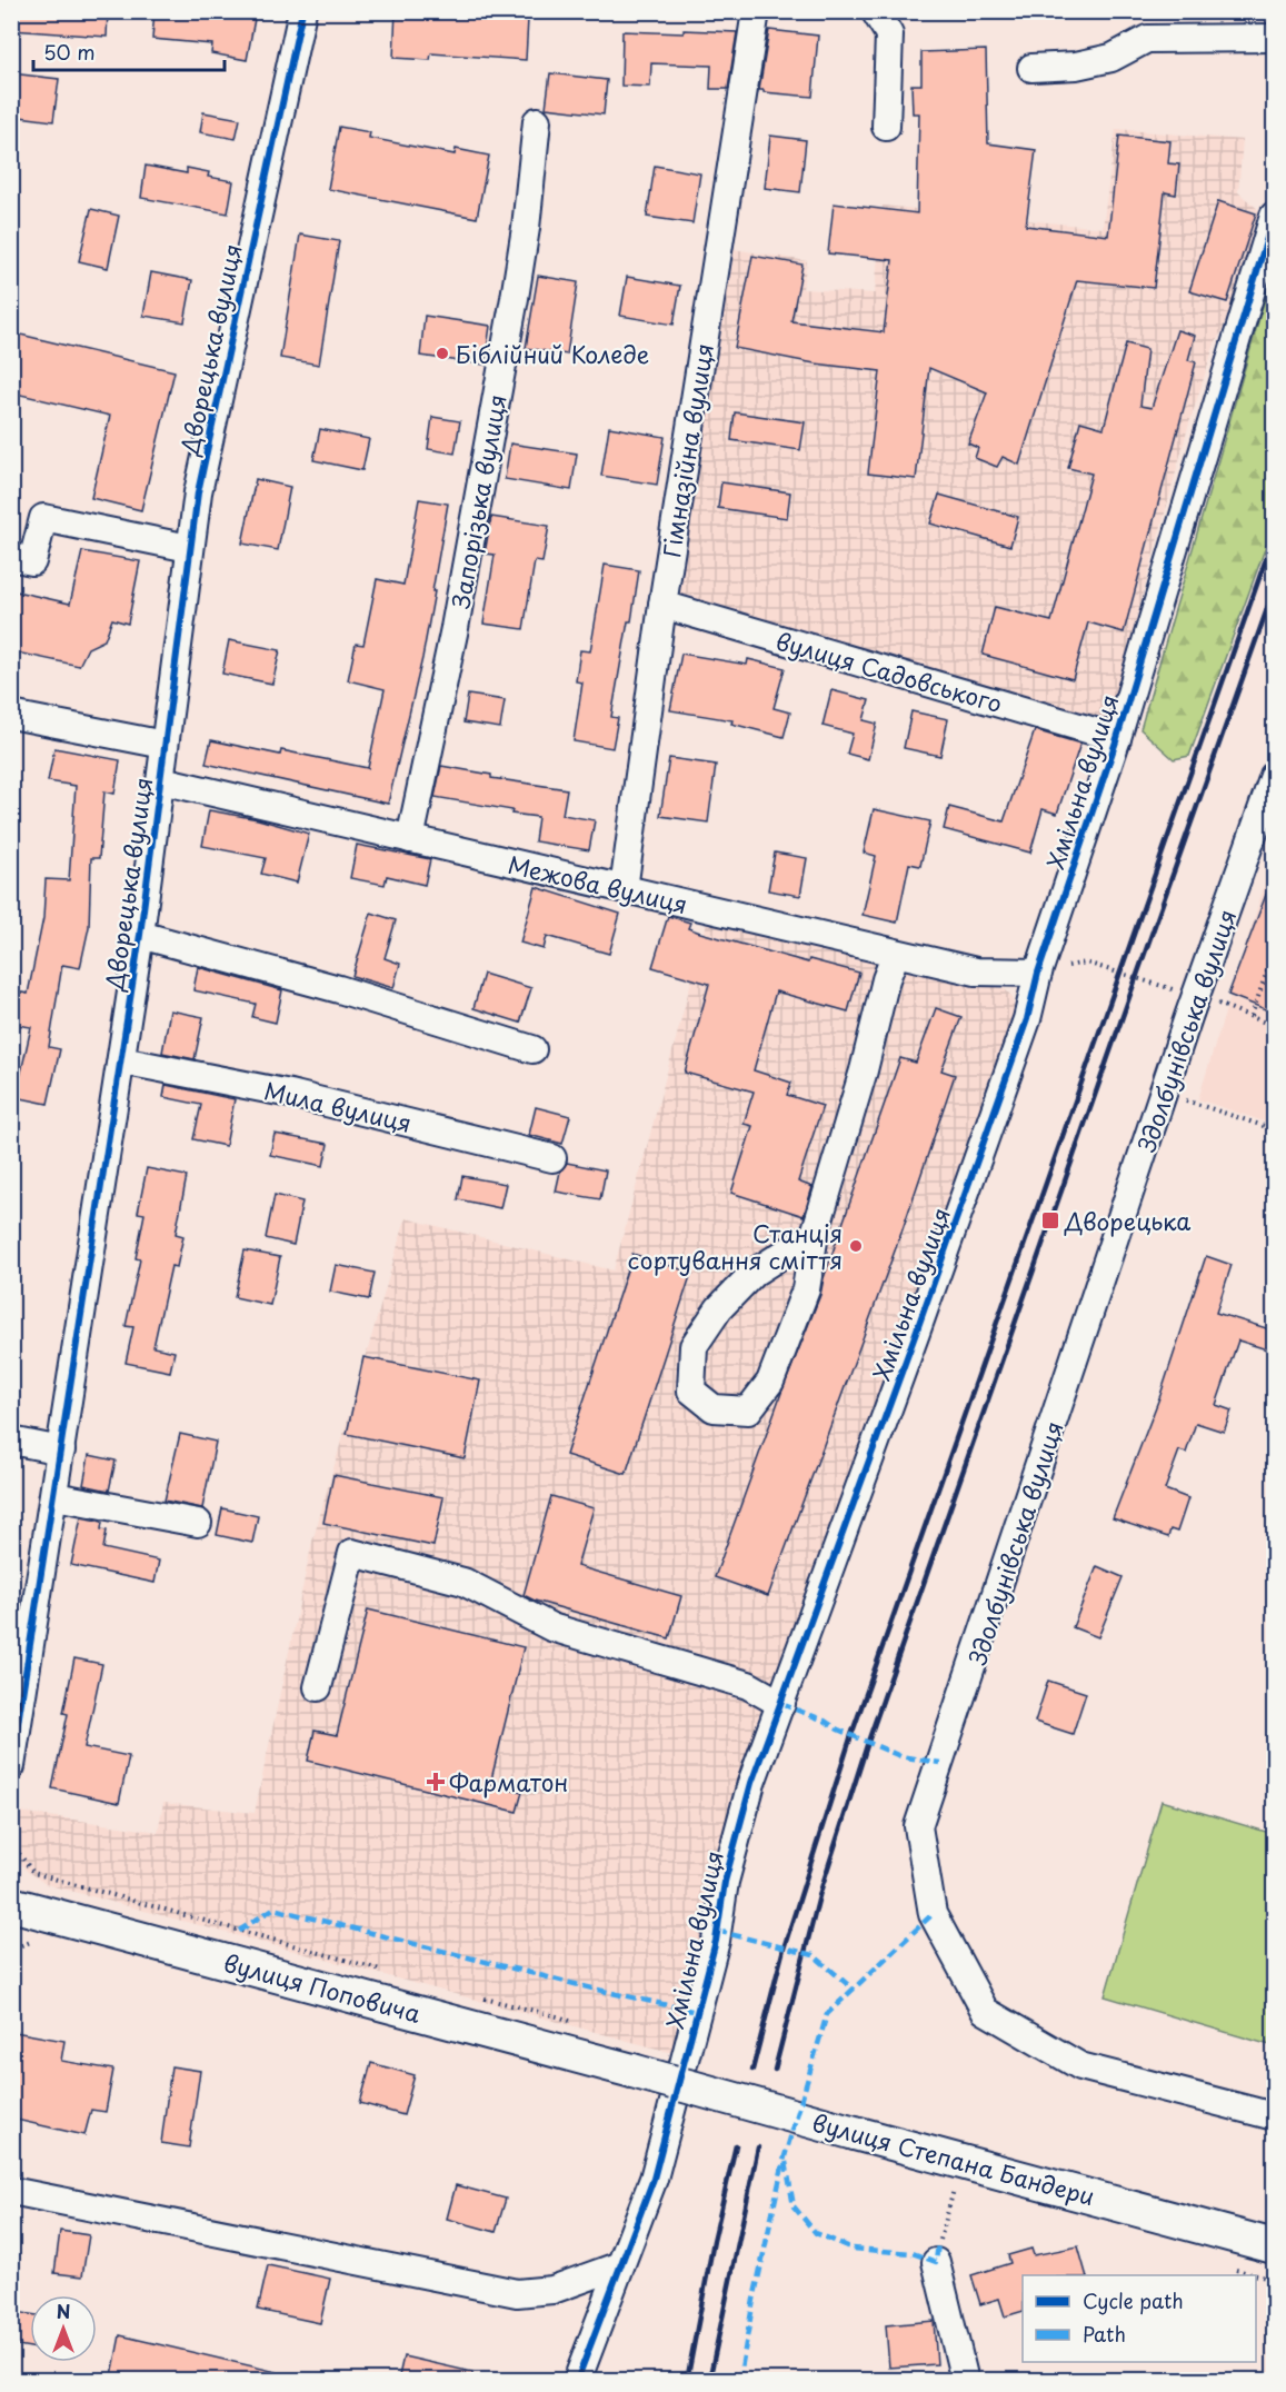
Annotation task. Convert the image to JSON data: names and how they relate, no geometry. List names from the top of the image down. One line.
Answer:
{"streets":{"main road":["вулиця Поповича","вулиця Степана Бандери"],"street":["Дворецька вулиця","Гімназійна вулиця","Запорізька вулиця","вулиця Садовського","Хмільна вулиця","Межова вулиця","Здолбунівська вулиця","Мила вулиця"]},"crossings":[["Дворецька вулиця","Межова вулиця"],["Дворецька вулиця","Мила вулиця"],["Гімназійна вулиця","вулиця Садовського"],["Гімназійна вулиця","Межова вулиця"],["Запорізька вулиця","Межова вулиця"],["вулиця Садовського","Хмільна вулиця"],["Хмільна вулиця","Межова вулиця"],["вулиця Поповича","вулиця Степана Бандери"]],"places":{"other":["Біблійний Коледе","Станція сортування сміття"],"transit":["Дворецька"],"health":["Фарматон"]},"legend":["Cycle path","Path"],"scale_bar":"50 m","north":"top"}
